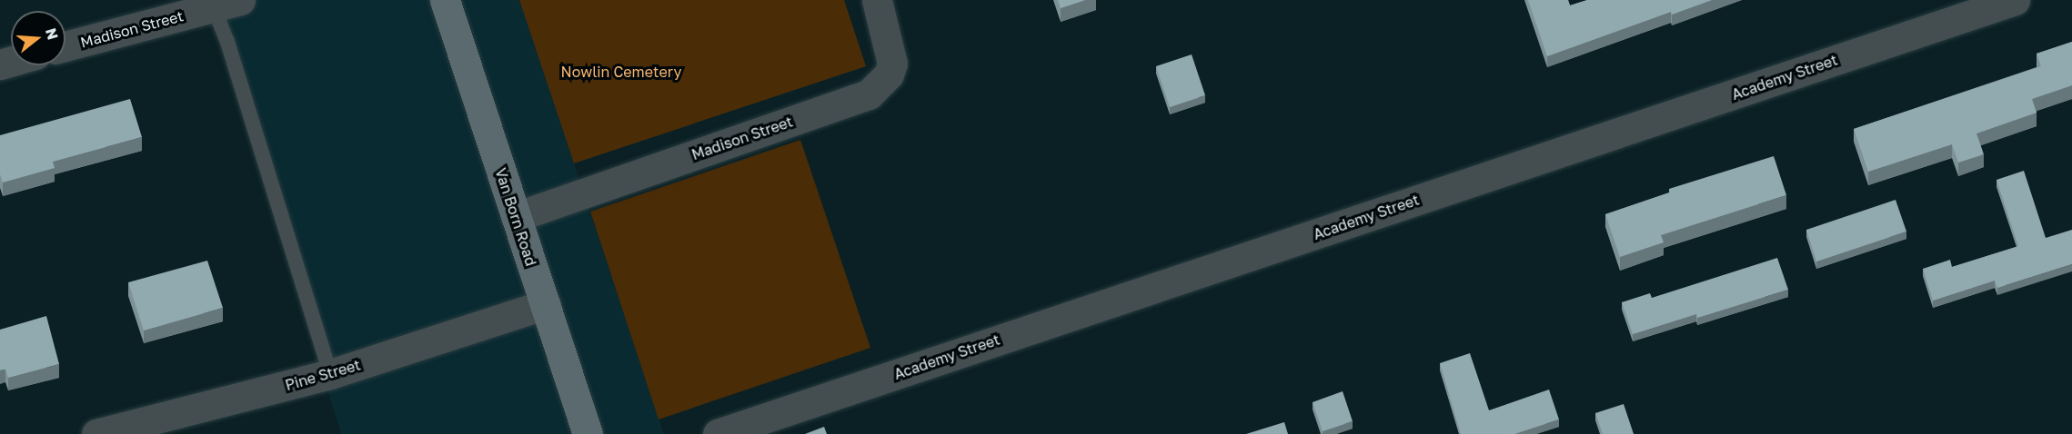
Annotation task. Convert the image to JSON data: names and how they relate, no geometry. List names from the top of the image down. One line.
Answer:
{"streets":{"main road":["Van Born Road"],"street":["Madison Street","Academy Street","Pine Street"]},"crossings":[["Madison Street","Van Born Road"],["Van Born Road","Pine Street"]],"parks":["Nowlin Cemetery"],"north":"right"}
